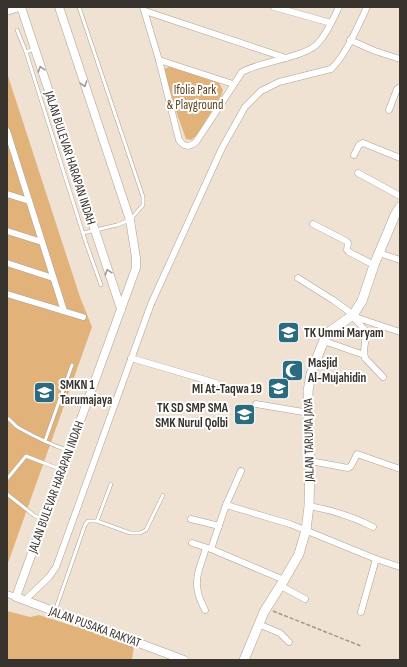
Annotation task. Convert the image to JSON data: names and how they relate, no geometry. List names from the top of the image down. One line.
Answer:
{"streets":{"main road":["JALAN TARUMA JAYA"],"street":["JALAN BULEVAR HARAPAN INDAH","JALAN PUSAKA RAKYAT"]},"crossings":[["JALAN BULEVAR HARAPAN INDAH","JALAN PUSAKA RAKYAT"]],"parks":["Ifolia Park & Playground"],"places":{"school or university":["TK Ummi Maryam","MI At-Taqwa 19","SMKN 1 Tarumajaya","TK SD SMP SMA SMK Nurul Qolbi"],"mosque":["Masjid Al-Mujahidin"]}}
